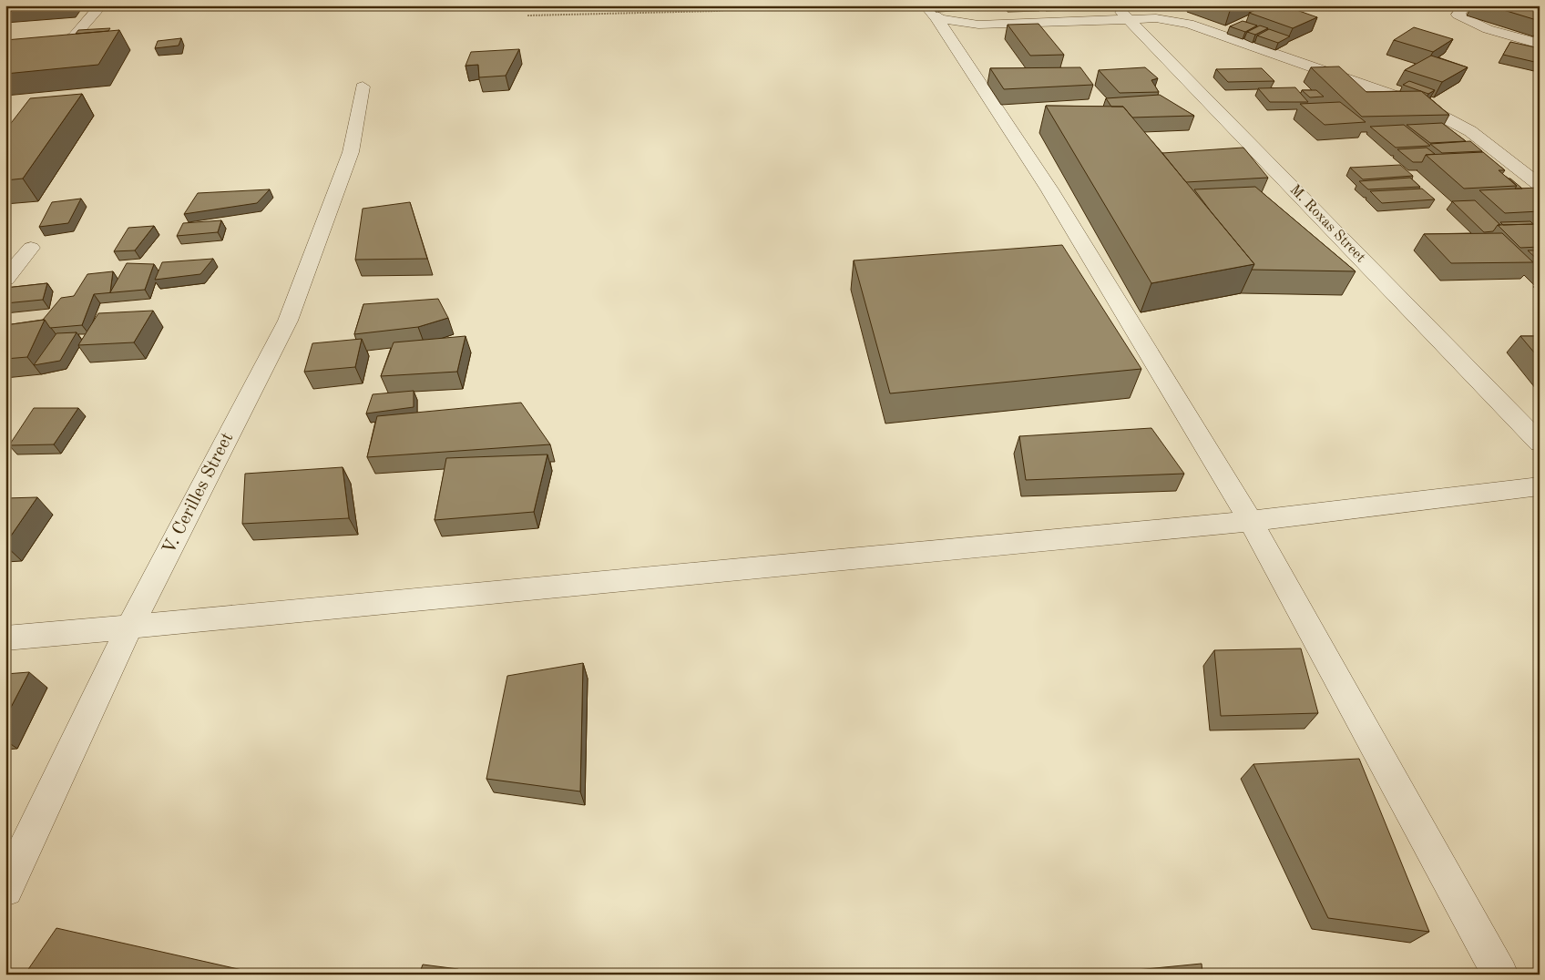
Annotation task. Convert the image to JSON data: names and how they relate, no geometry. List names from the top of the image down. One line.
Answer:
{"streets":{"street":["M. Roxas Street","V. Cerilles Street"]}}
